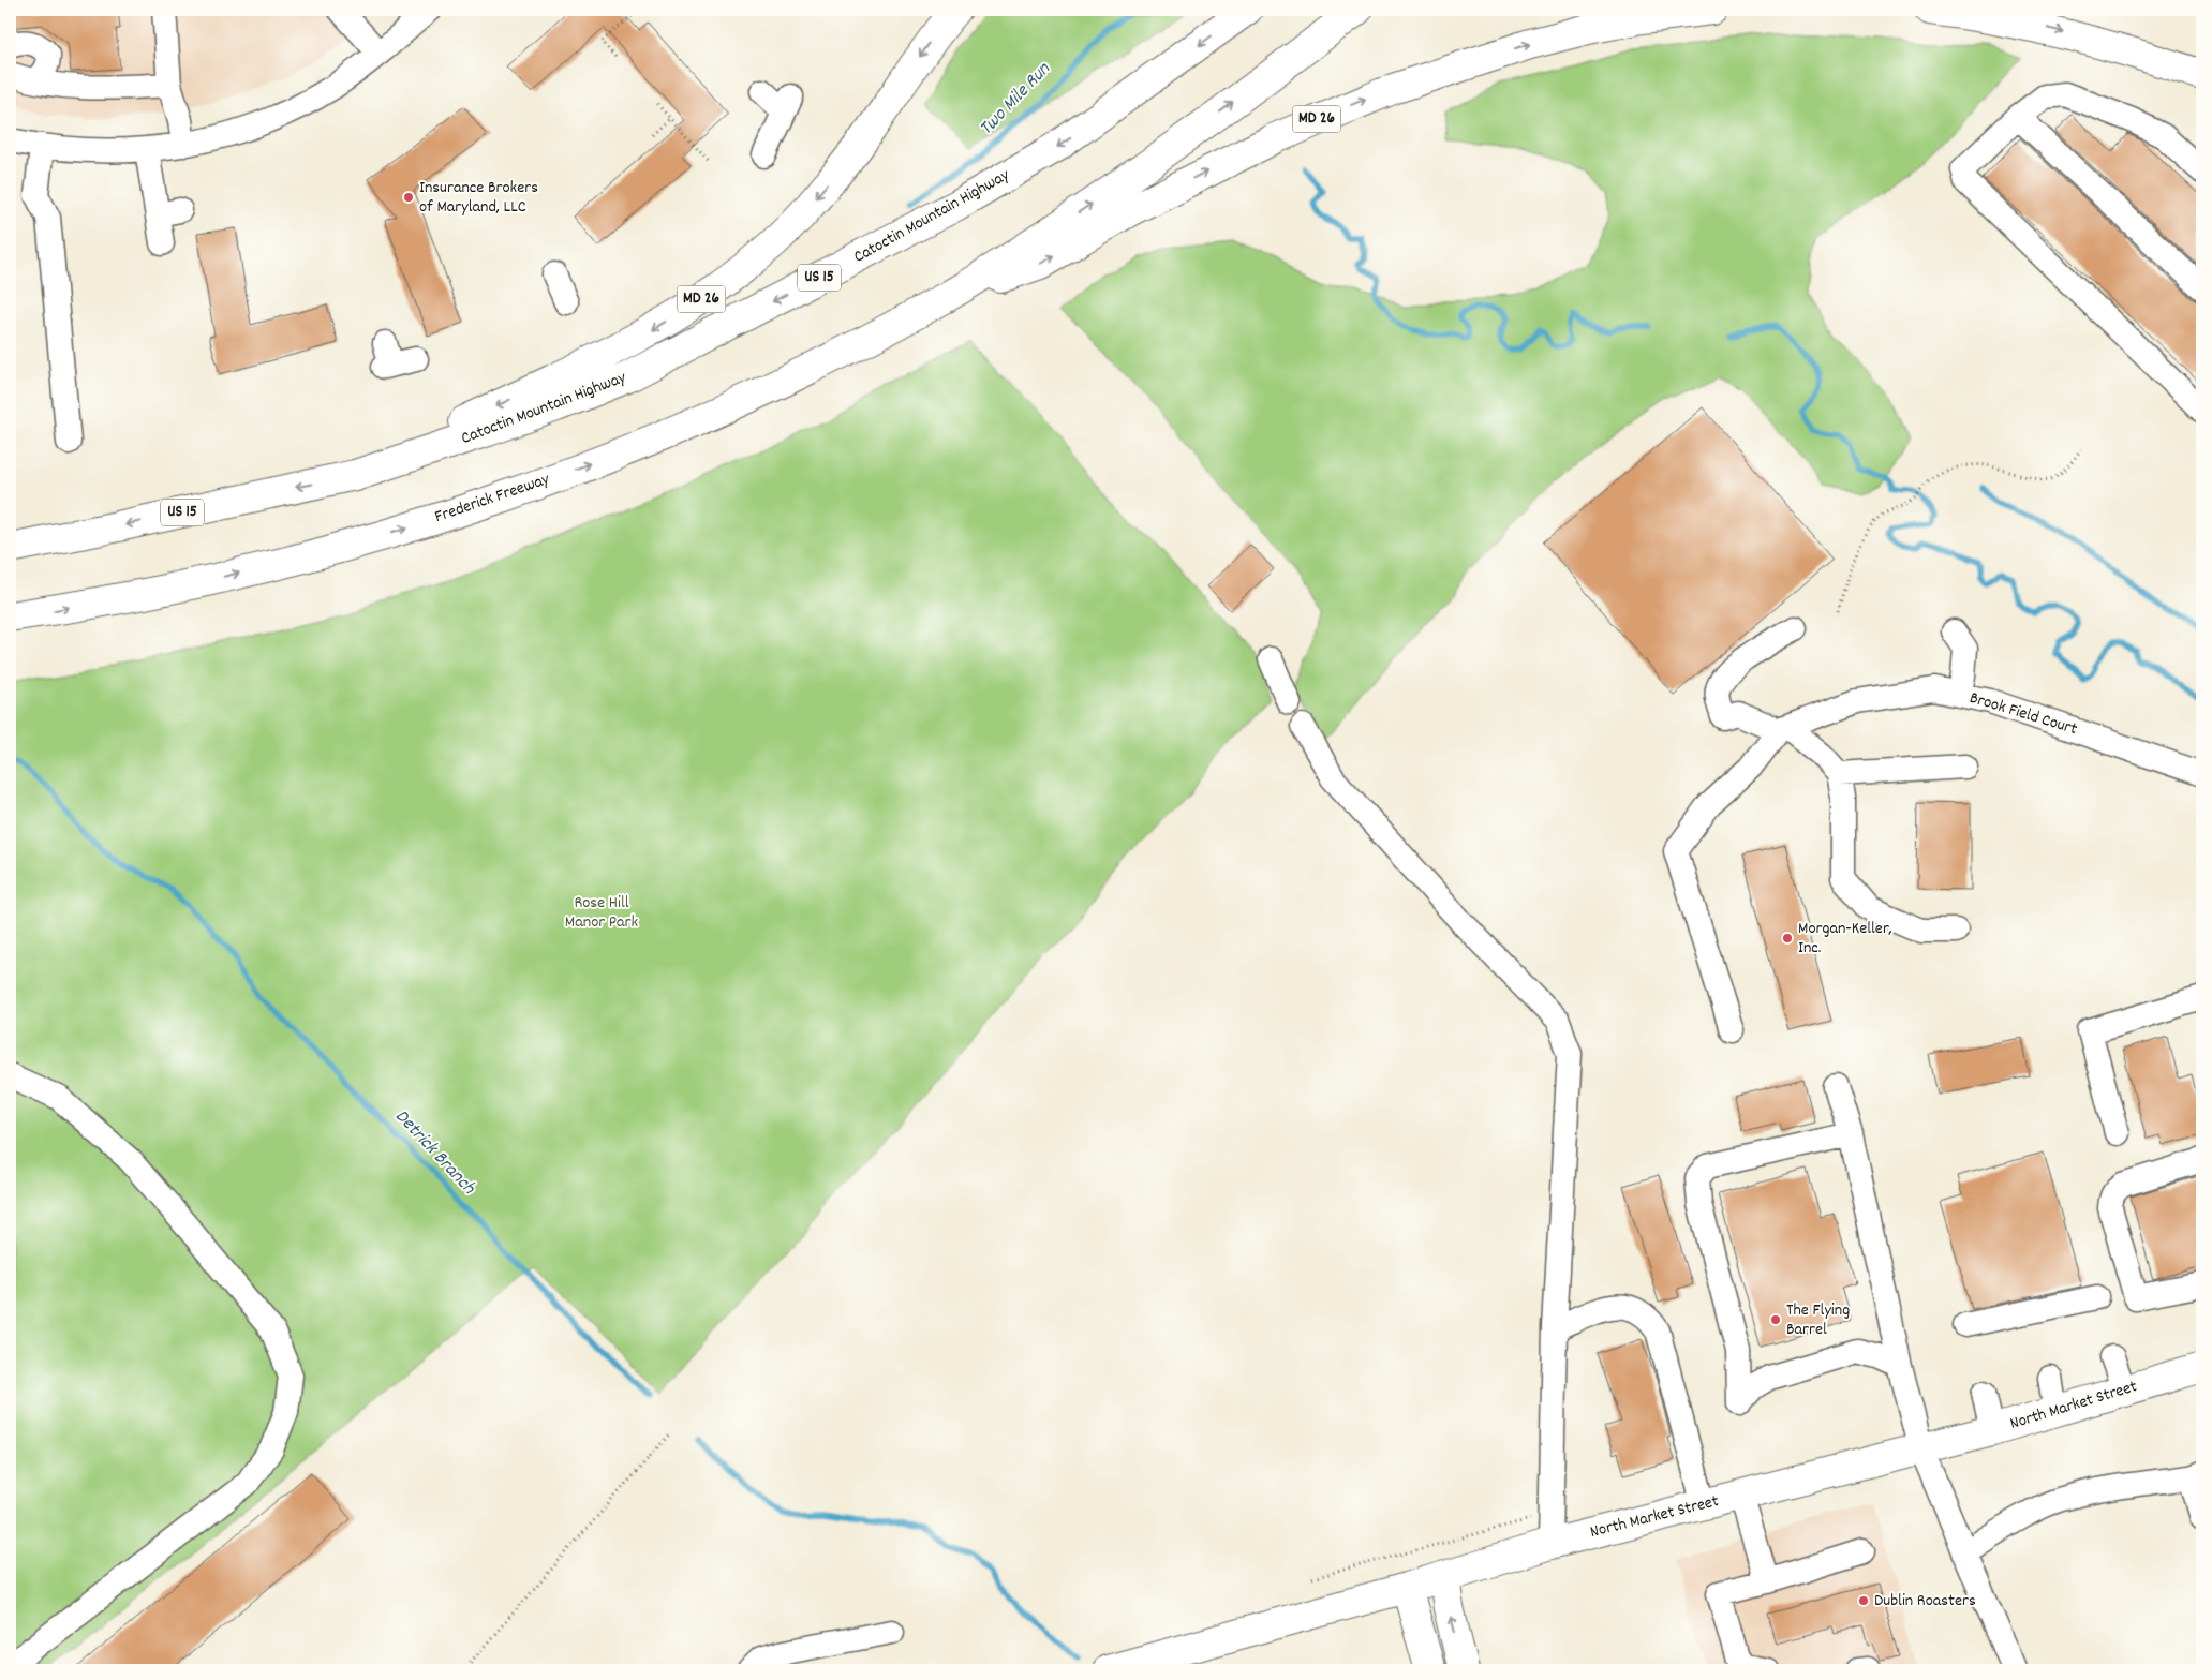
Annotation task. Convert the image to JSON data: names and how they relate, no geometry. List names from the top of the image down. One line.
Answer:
{"streets":{"main road":["MD 26","Catoctin Mountain Highway","US 15","Frederick Freeway","North Market Street"],"street":["Brook Field Court"]},"crossings":[["MD 26","Catoctin Mountain Highway"],["MD 26","US 15"],["MD 26","Frederick Freeway"],["Catoctin Mountain Highway","US 15"]],"water":["Two Mile Run","Detrick Branch"],"parks":["Rose Hill Manor Park"],"places":["Insurance Brokers of Maryland, LLC","Morgan-Keller, Inc.","The Flying Barrel","Dublin Roasters"]}
